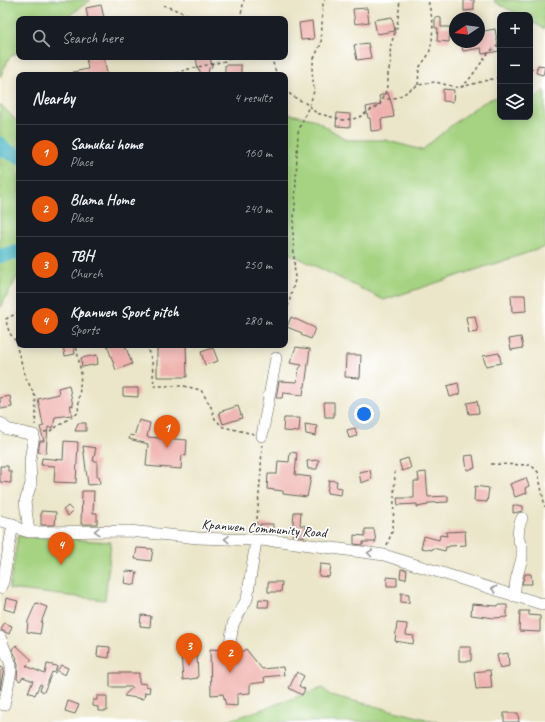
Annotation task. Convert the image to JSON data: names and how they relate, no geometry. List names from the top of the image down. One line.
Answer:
{"streets":{"street":["Kpanwen Community Road"]},"one_way":["Kpanwen Community Road"],"north":"left","page":{"map_buttons":["+","−"],"search":"Search here","heading":["Nearby","4 results"],"list":[{"mark":"1","name":"Samukai home","note":"Place","value":"160 m"},{"mark":"2","name":"Blama Home","note":"Place","value":"240 m"},{"mark":"3","name":"TBH","note":"Church","value":"250 m"},{"mark":"4","name":"Kpanwen Sport pitch","note":"Sports","value":"280 m"}],"pins":["1","4","3","2"]}}
